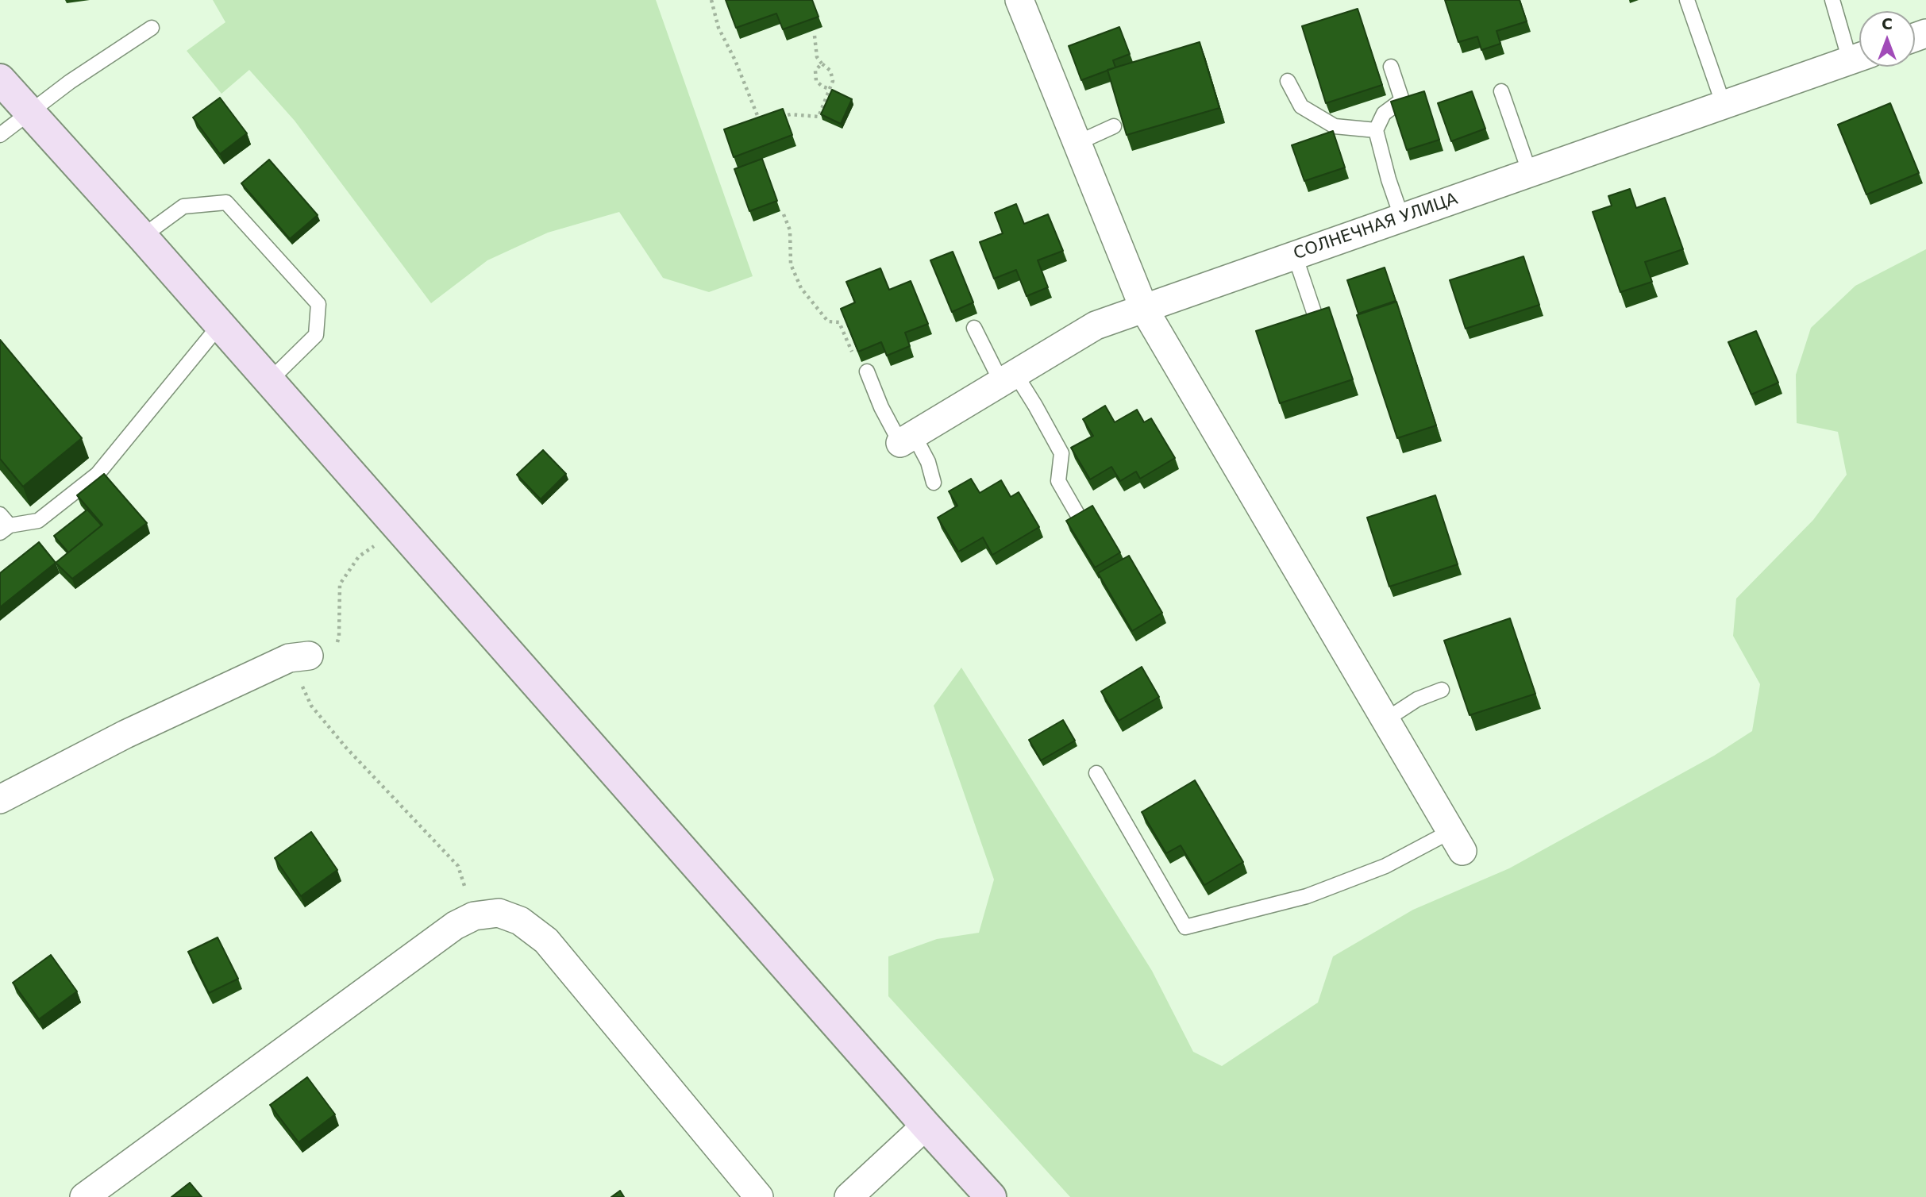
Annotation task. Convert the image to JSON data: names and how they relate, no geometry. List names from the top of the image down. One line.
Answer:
{"streets":{"street":["СОЛНЕЧНАЯ УЛИЦА"]},"north":"top"}
